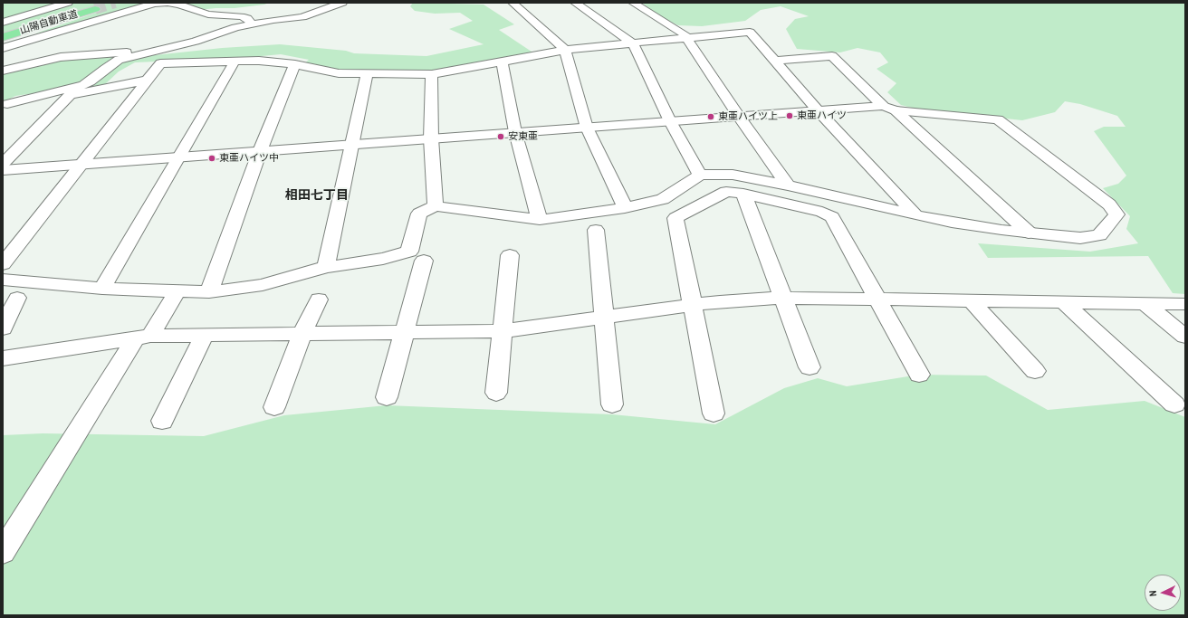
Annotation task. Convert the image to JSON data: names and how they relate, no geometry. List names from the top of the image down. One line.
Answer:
{"streets":{"highway":["山陽自動車道"]},"districts":["相田七丁目"],"places":["東亜ハイツ","東亜ハイツ上","安東亜","東亜ハイツ中"],"north":"left"}
